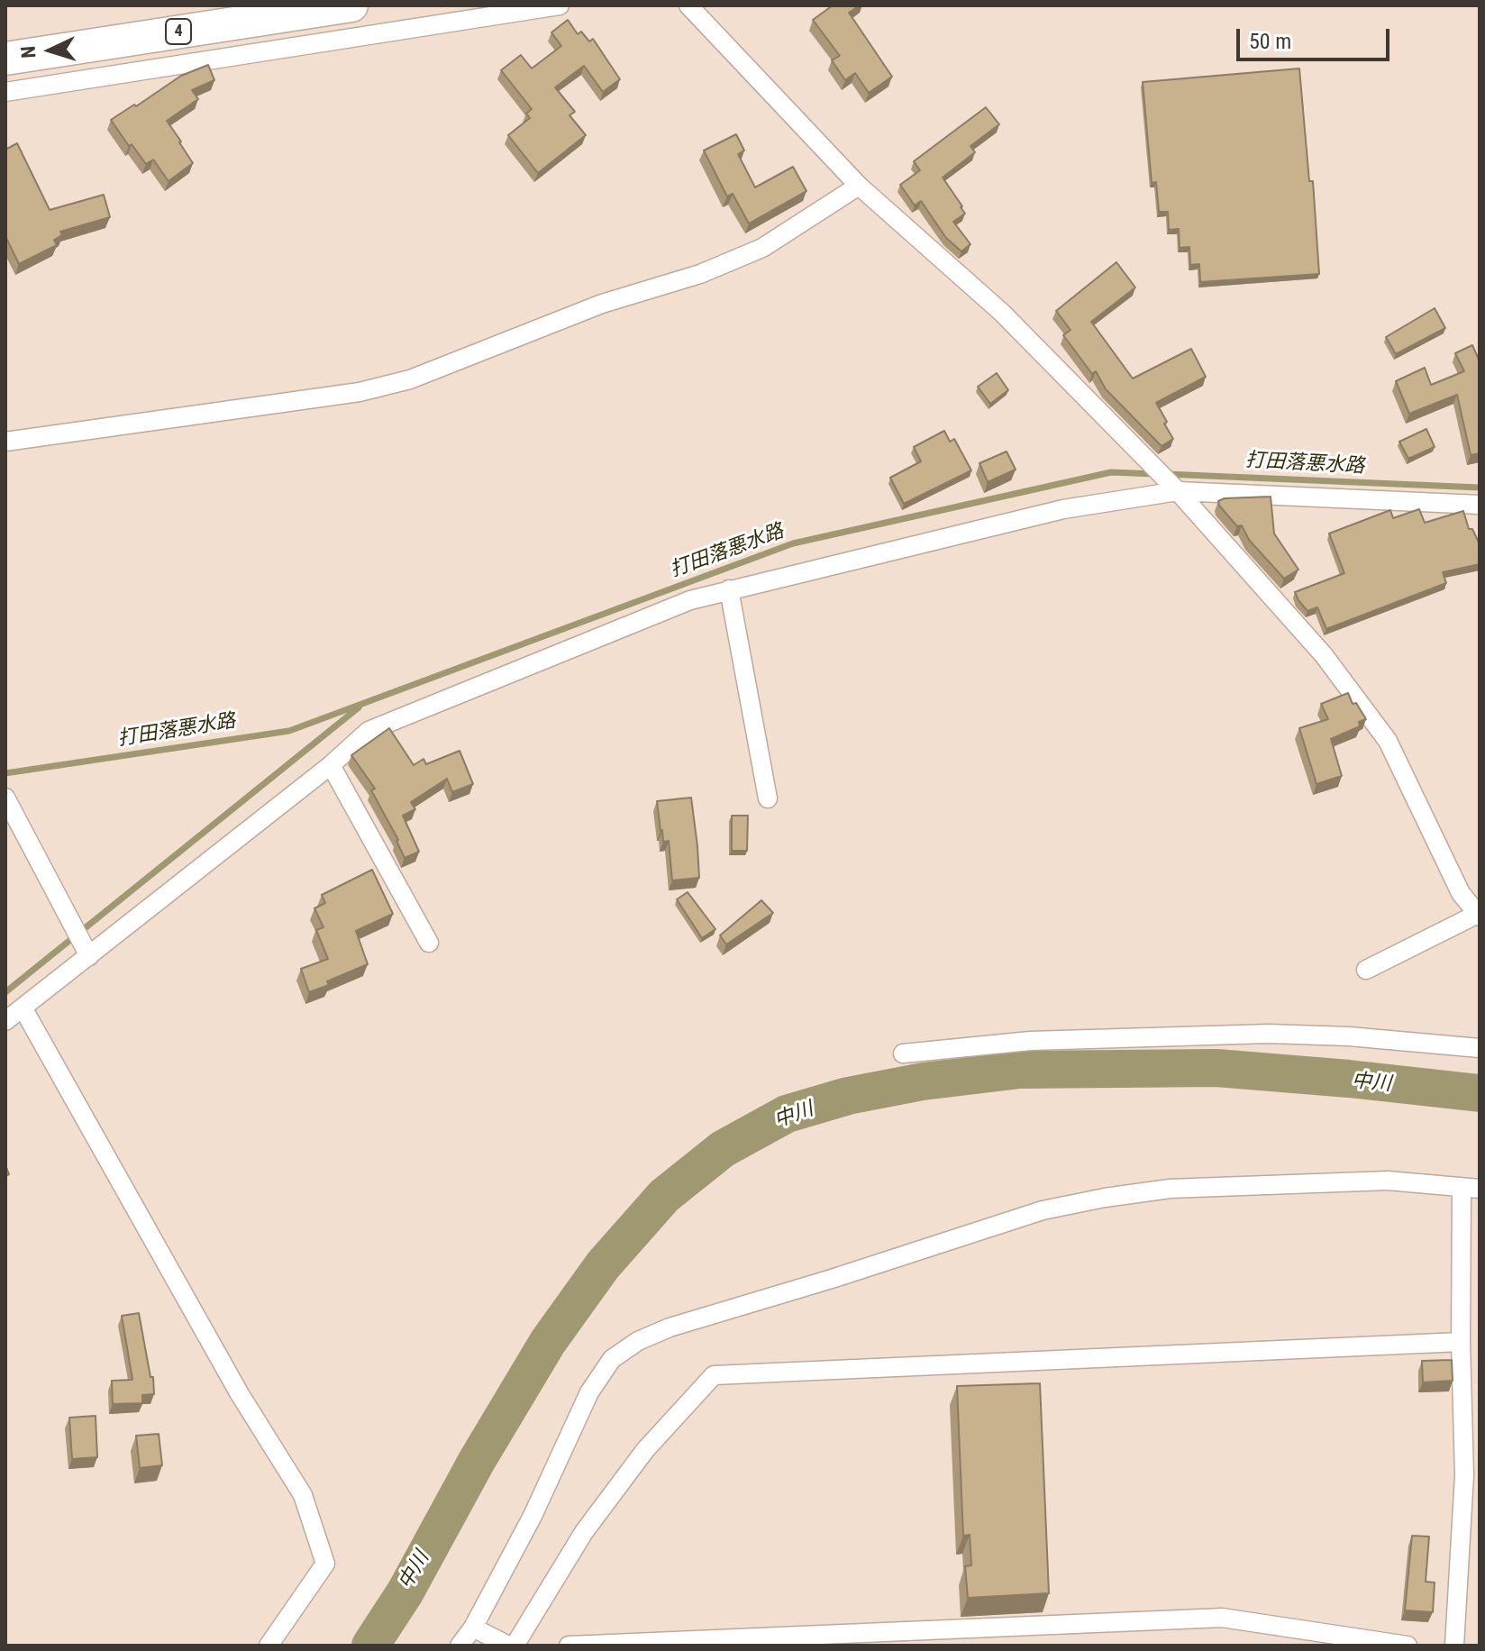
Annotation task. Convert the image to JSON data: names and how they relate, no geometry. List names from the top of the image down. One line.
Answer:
{"streets":{"highway":["4"]},"water":["打田落悪水路","中川"],"scale_bar":"50 m","north":"left"}
